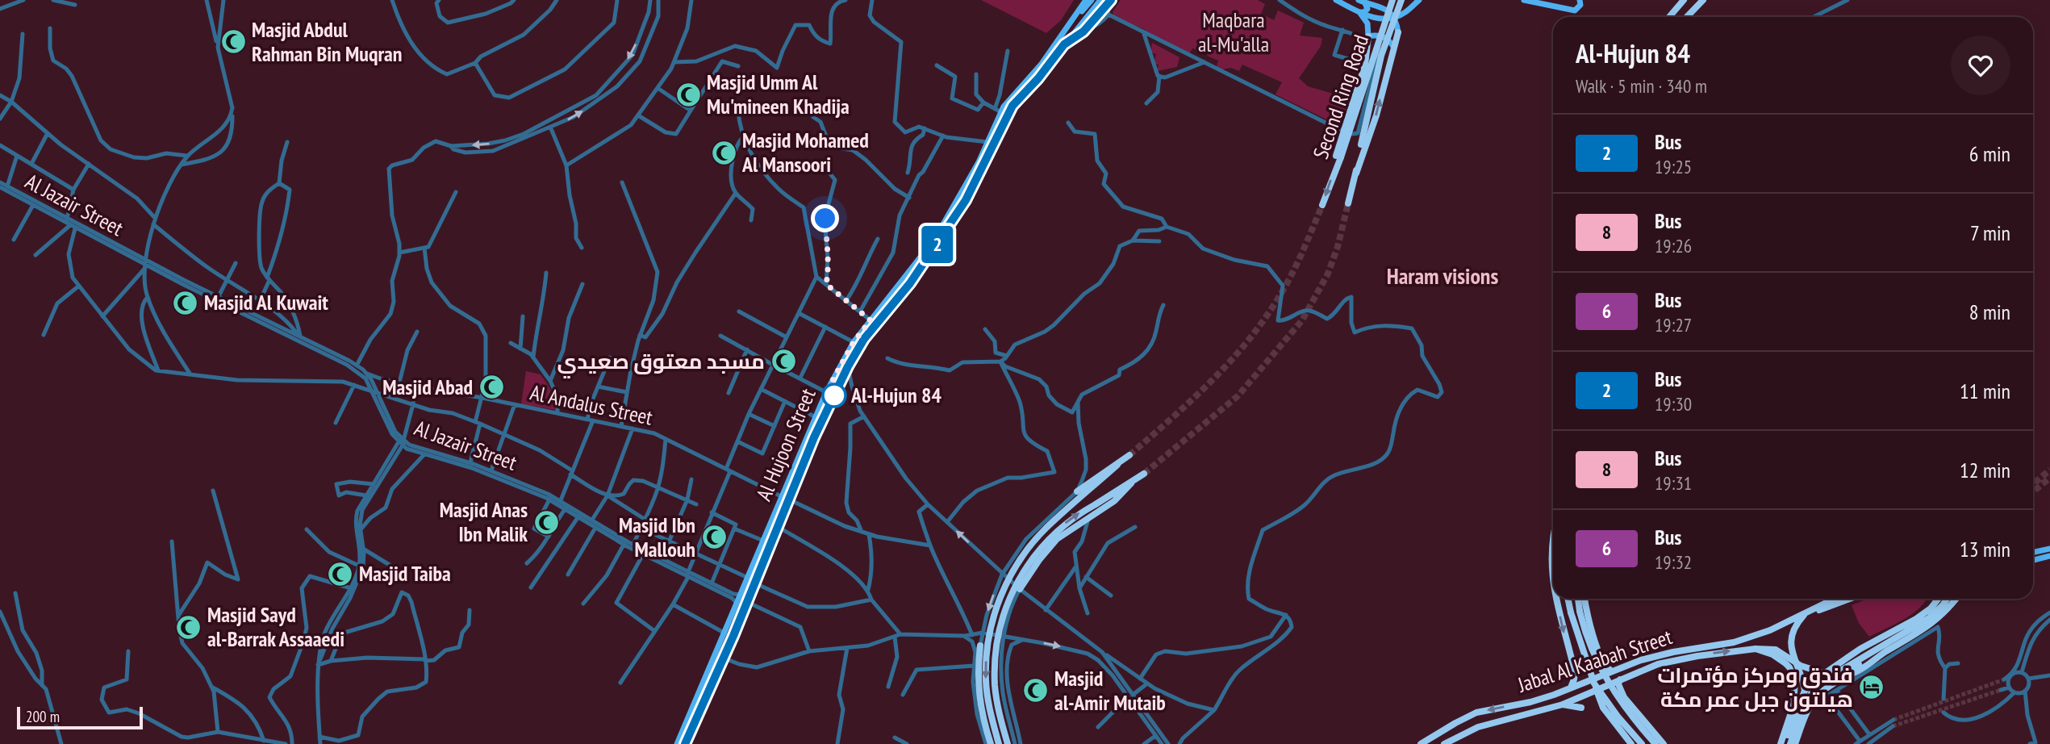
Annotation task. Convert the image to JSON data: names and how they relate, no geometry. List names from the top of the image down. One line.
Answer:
{"streets":{"highway":["Second Ring Road","Jabal Al Kaabah Street"],"main road":["Al Hujoon Street"],"street":["Al Jazair Street","Al Andalus Street"]},"crossings":[["Al Jazair Street","Al Andalus Street"],["Al Jazair Street","Al Hujoon Street"],["Al Andalus Street","Al Hujoon Street"]],"districts":["Haram visions"],"parks":["Maqbara al-Mu'alla"],"places":{"mosque":["Masjid Abdul Rahman Bin Muqran","Masjid Umm Al Mu'mineen Khadija","Masjid Mohamed Al Mansoori","Masjid Al Kuwait","مسجد معتوق صعيدي","Masjid Abad","Masjid Anas Ibn Malik","Masjid Ibn Mallouh","Masjid Taiba","Masjid Sayd al-Barrak Assaaedi","Masjid al-Amir Mutaib"],"other":["Al-Hujun 84"],"hotel":["فندق ومركز مؤتمرات هيلتون جبل عمر مكة"]},"lines":["bus line 2"],"scale_bar":"200 m","page":{"on_map":"2","heading":["Al-Hujun 84","Walk · 5 min · 340 m"],"list":[{"mark":"2","name":"Bus","note":"19:25","value":"6 min"},{"mark":"8","name":"Bus","note":"19:26","value":"7 min"},{"mark":"6","name":"Bus","note":"19:27","value":"8 min"},{"mark":"2","name":"Bus","note":"19:30","value":"11 min"},{"mark":"8","name":"Bus","note":"19:31","value":"12 min"},{"mark":"6","name":"Bus","note":"19:32","value":"13 min"}],"scale":"200 m"}}
